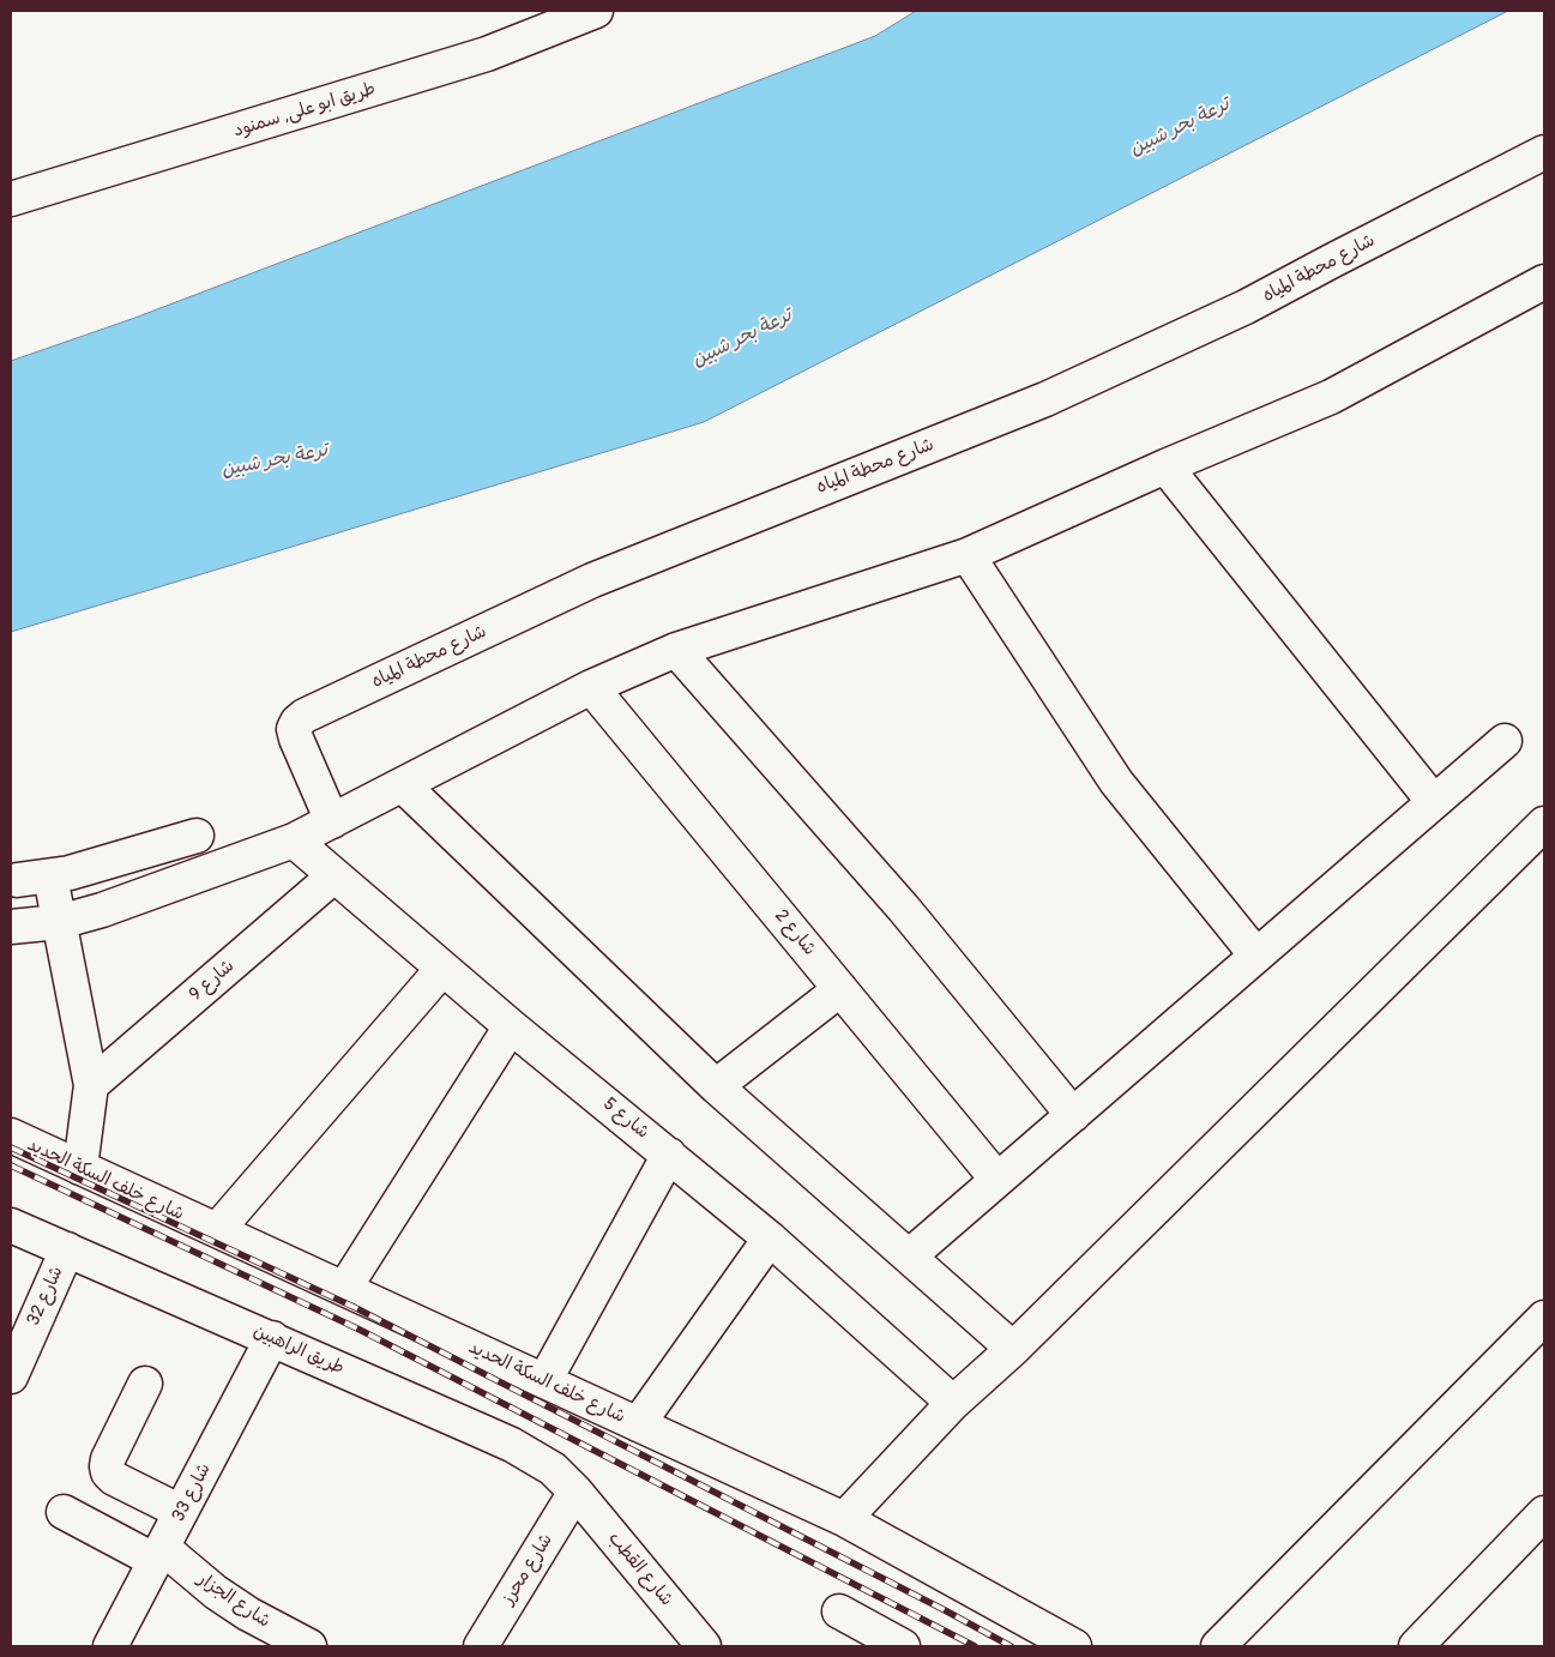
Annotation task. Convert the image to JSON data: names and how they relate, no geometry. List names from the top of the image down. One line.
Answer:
{"streets":{"street":["طريق ابو على, سمنود","شارع محطة المياه","شارع 2","شارع 9","شارع 5","شارع خلف السكة الحديد","شارع 32","طريق الراهبين","شارع 33","شارع محرز","شارع القطب","شارع الجزار"]},"crossings":[["شارع 9","شارع 5"],["شارع 32","طريق الراهبين"],["طريق الراهبين","شارع 33"],["طريق الراهبين","شارع محرز"],["طريق الراهبين","شارع القطب"],["شارع 33","شارع الجزار"],["شارع محرز","شارع القطب"]],"water":["ترعة بحر شبين"]}
